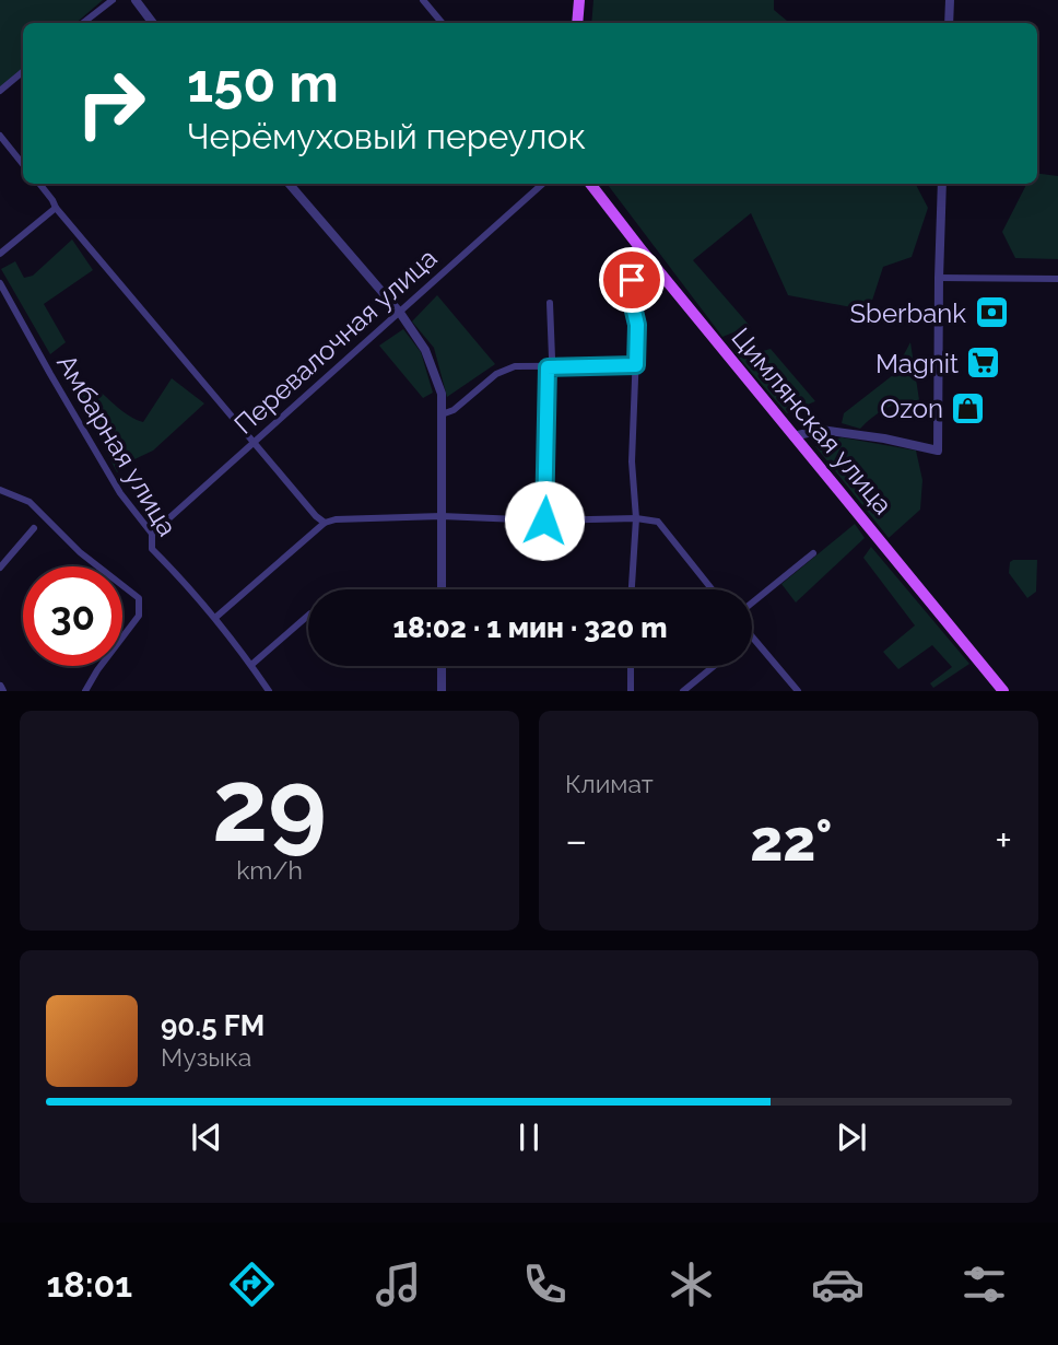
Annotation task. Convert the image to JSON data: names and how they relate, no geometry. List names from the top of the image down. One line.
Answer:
{"streets":{"main road":["Цимлянская улица"],"street":["Перевалочная улица","Амбарная улица"]},"crossings":[["Перевалочная улица","Амбарная улица"]],"places":{"bank":["Sberbank"],"supermarket":["Magnit"],"shop":["Ozon"]},"page":{"turn":["150 m","Черёмуховый переулок"],"limit":"30","trip":"18:02 · 1 мин · 320 m","tile":[["29","km/h"],"Климат"],"heat":["−","22°","+"],"song":["90.5 FM","Музыка"],"tabs":"18:01"}}
